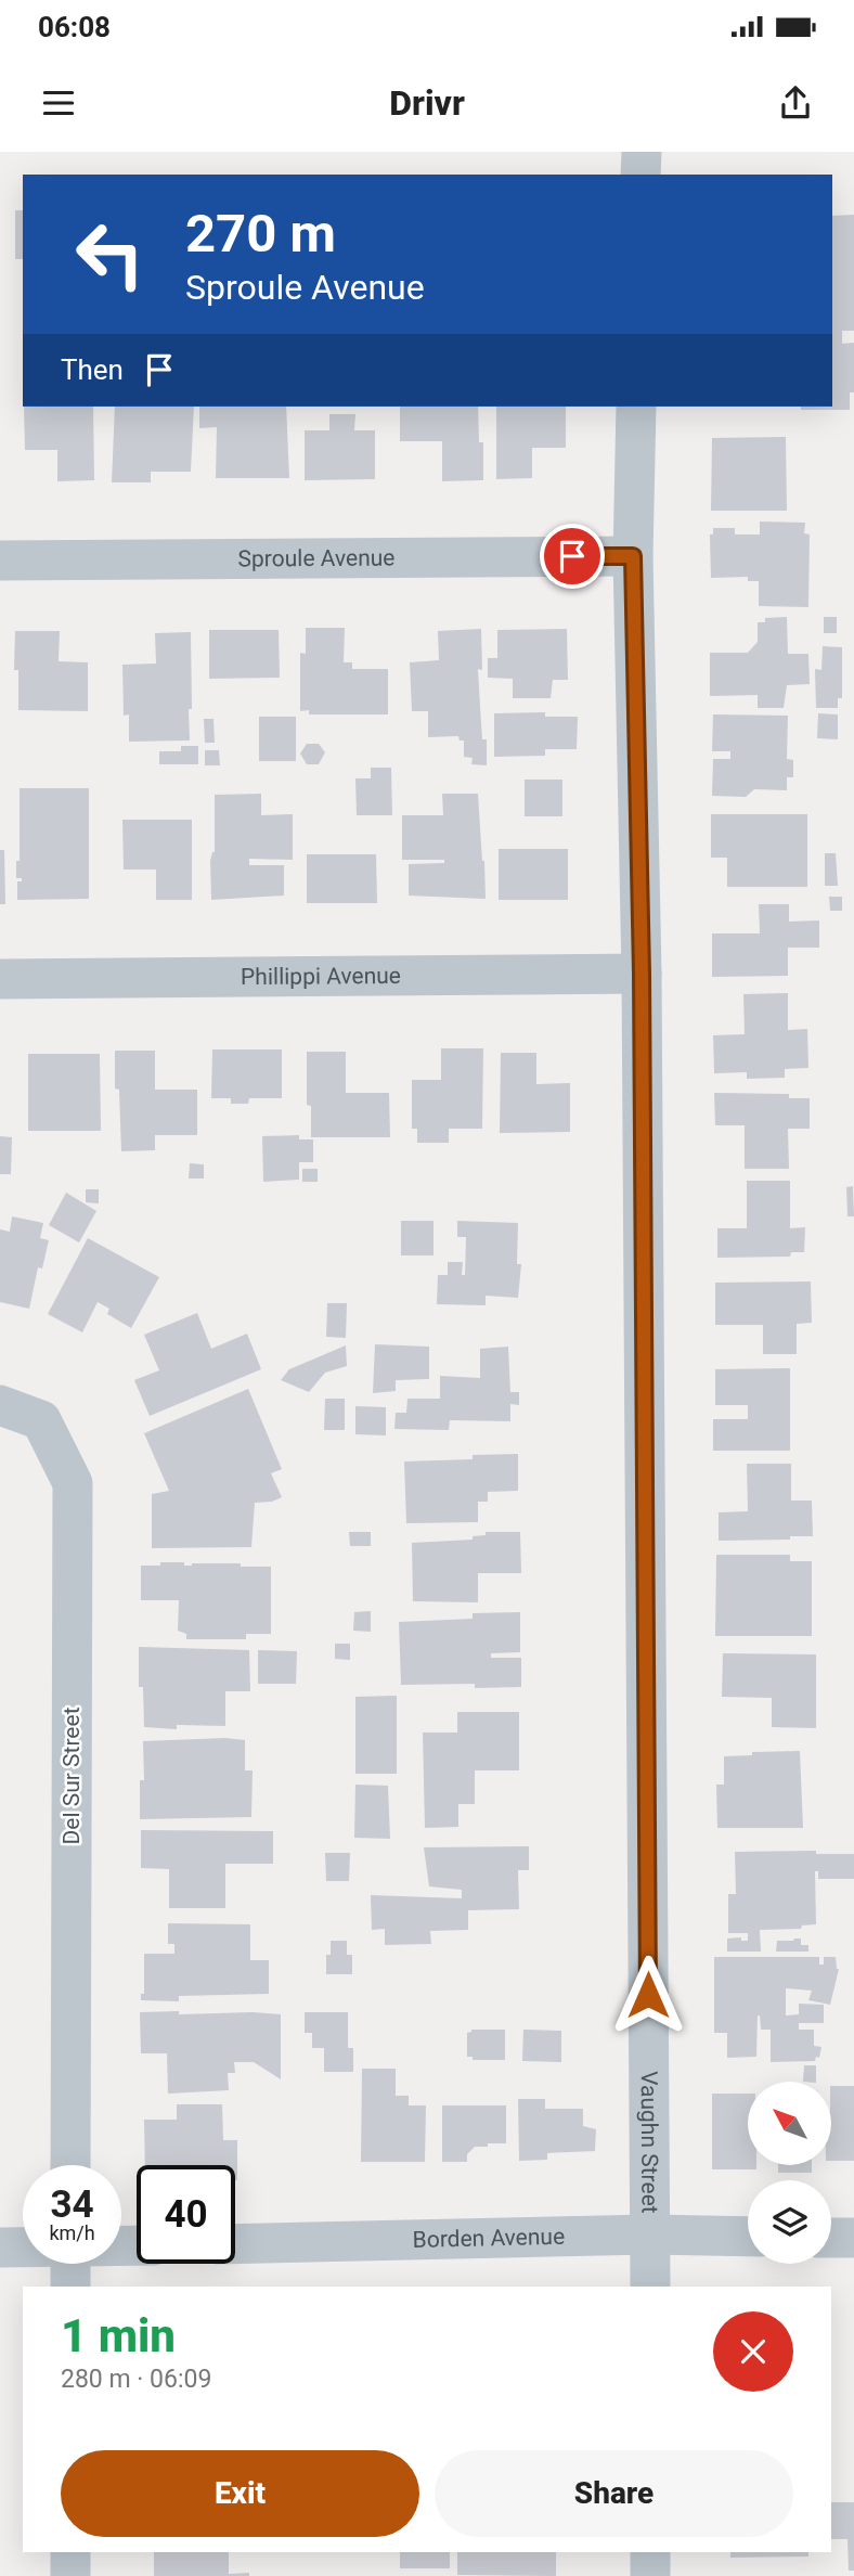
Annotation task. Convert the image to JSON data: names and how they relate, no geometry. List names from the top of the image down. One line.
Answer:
{"streets":{"street":["Sproule Avenue","Phillippi Avenue","Del Sur Street","Vaughn Street","Borden Avenue"]},"crossings":[["Sproule Avenue","Vaughn Street"],["Phillippi Avenue","Vaughn Street"],["Vaughn Street","Borden Avenue"]],"north":"top left","page":{"status":"06:08","header":"Drivr","turn":["270 m","Sproule Avenue"],"then":"Then","speed":"34 km/h","limit":"40","heading":["1 min","280 m · 06:09"],"buttons":["Exit","Share"]}}
